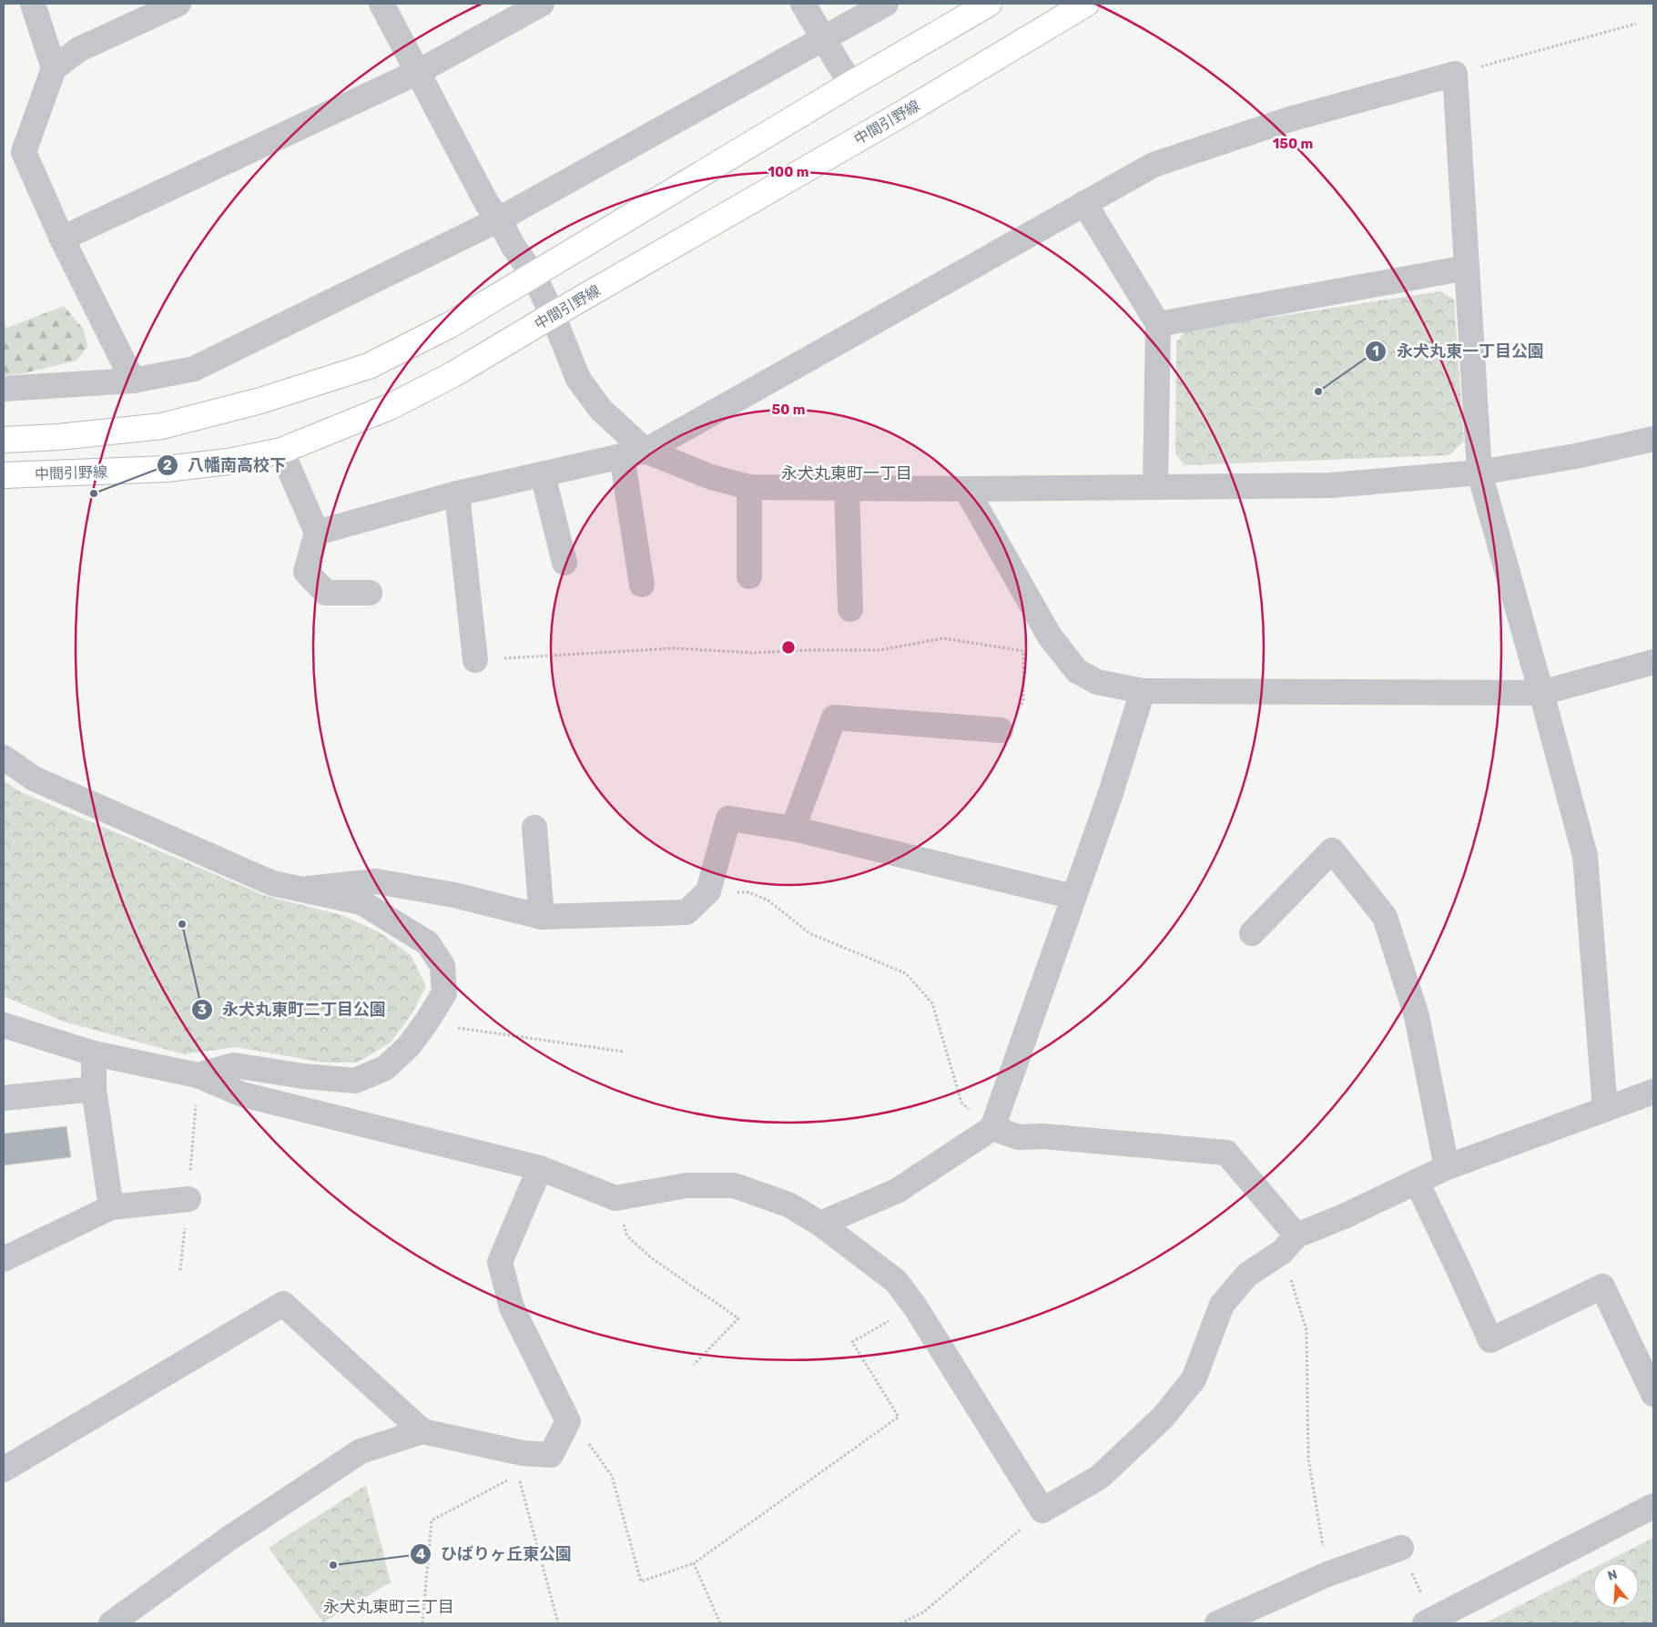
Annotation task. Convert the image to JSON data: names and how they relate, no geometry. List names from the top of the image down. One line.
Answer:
{"streets":{"main road":["中間引野線"]},"districts":["永犬丸東町一丁目","永犬丸東町三丁目"],"places":["永犬丸東一丁目公園","八幡南高校下","永犬丸東町二丁目公園","ひばりヶ丘東公園"],"north":"top","rings":["150 m","100 m","50 m"]}
